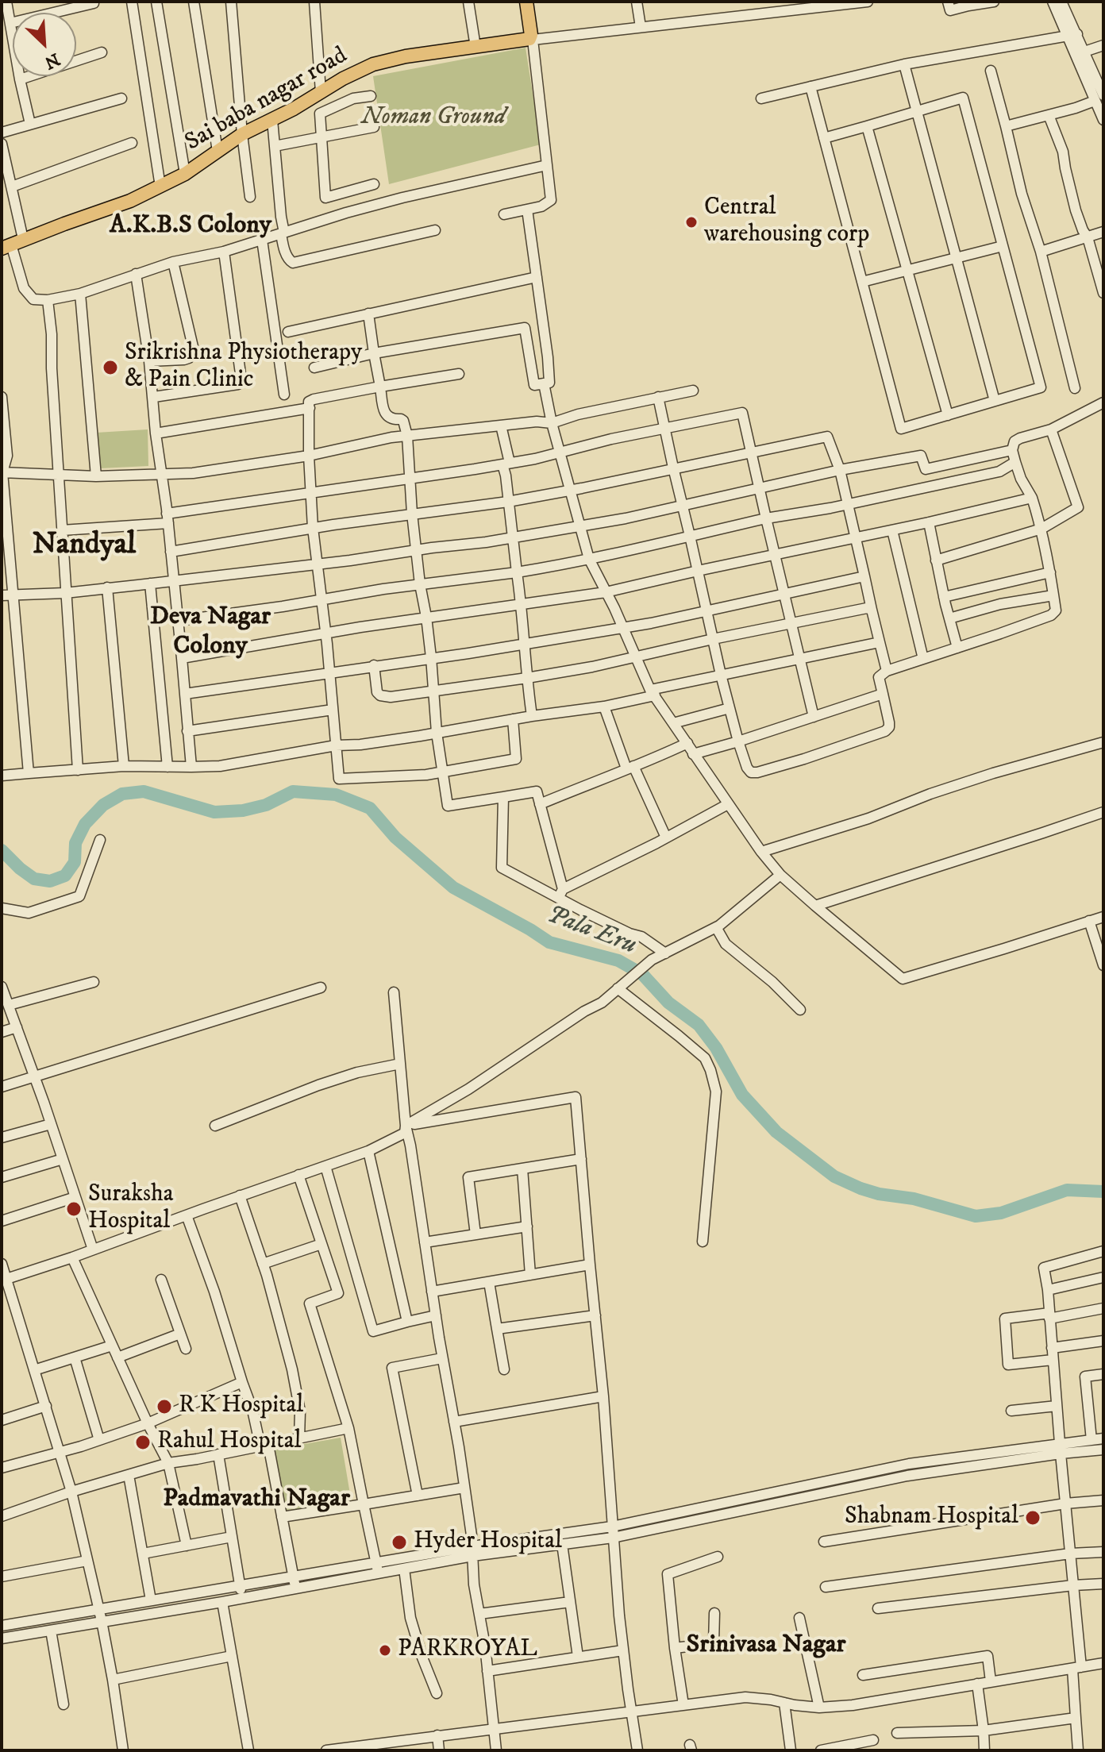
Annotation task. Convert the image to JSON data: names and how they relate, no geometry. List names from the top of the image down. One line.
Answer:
{"streets":{"main road":["Sai baba nagar road"]},"districts":["A.K.B.S Colony","Nandyal","Deva Nagar Colony","Padmavathi Nagar","Srinivasa Nagar"],"water":["Pala Eru"],"parks":["Noman Ground"],"places":["Central warehousing corp","Srikrishna Physiotherapy & Pain Clinic","Suraksha Hospital","R K Hospital","Rahul Hospital","Shabnam Hospital","Hyder Hospital","PARKROYAL"],"north":"bottom right"}
